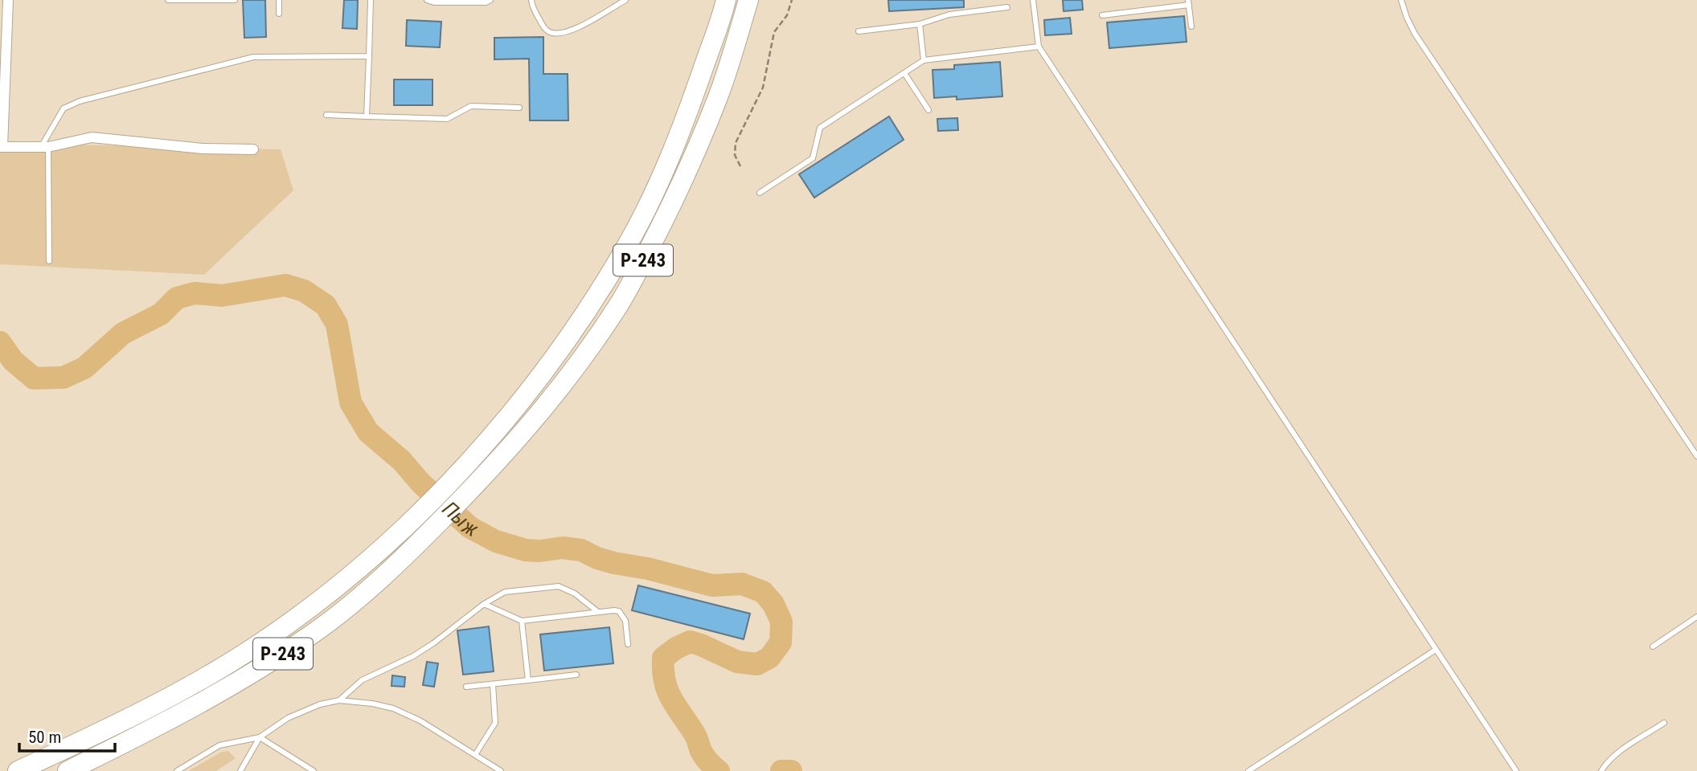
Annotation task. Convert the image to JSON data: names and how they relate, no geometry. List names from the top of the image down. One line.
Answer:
{"streets":{"highway":["Р-243"]},"water":["Пыж"],"scale_bar":"50 m"}
